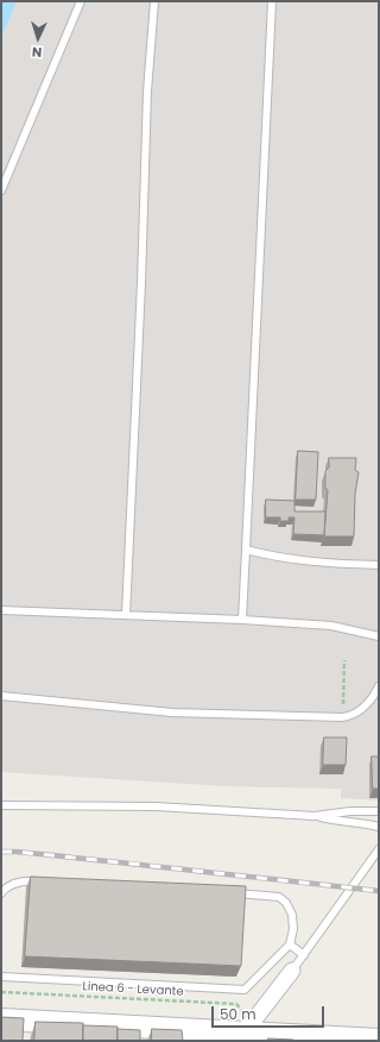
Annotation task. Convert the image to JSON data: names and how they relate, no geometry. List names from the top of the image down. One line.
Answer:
{"streets":{"path":["Linea 6 - Levante"]},"scale_bar":"50 m","north":"bottom"}
